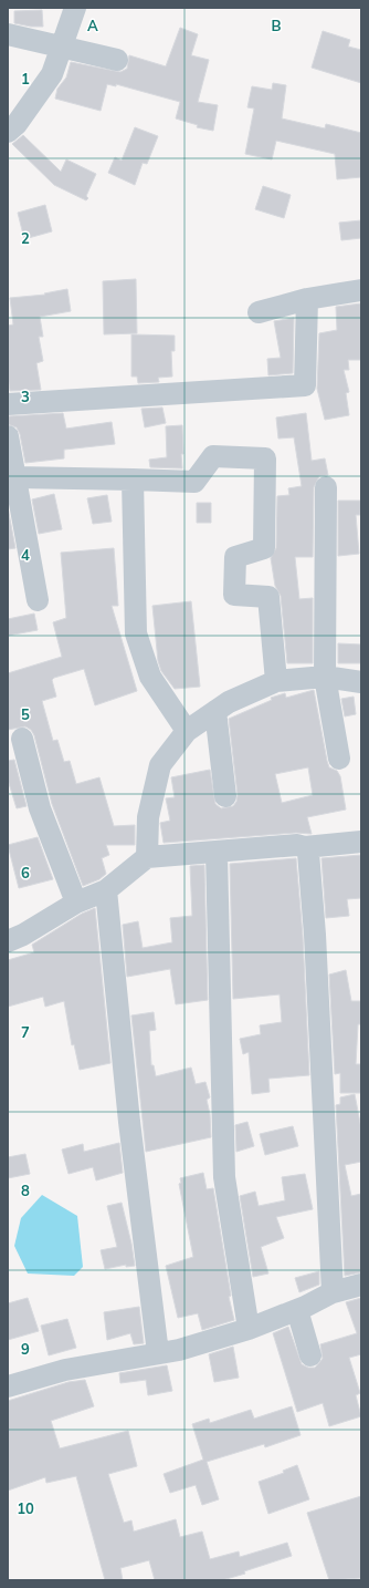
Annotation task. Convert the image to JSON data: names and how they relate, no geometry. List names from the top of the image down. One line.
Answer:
{"grid":{"columns":["A","B"],"rows":["1","2","3","4","5","6","7","8","9","10"]}}
